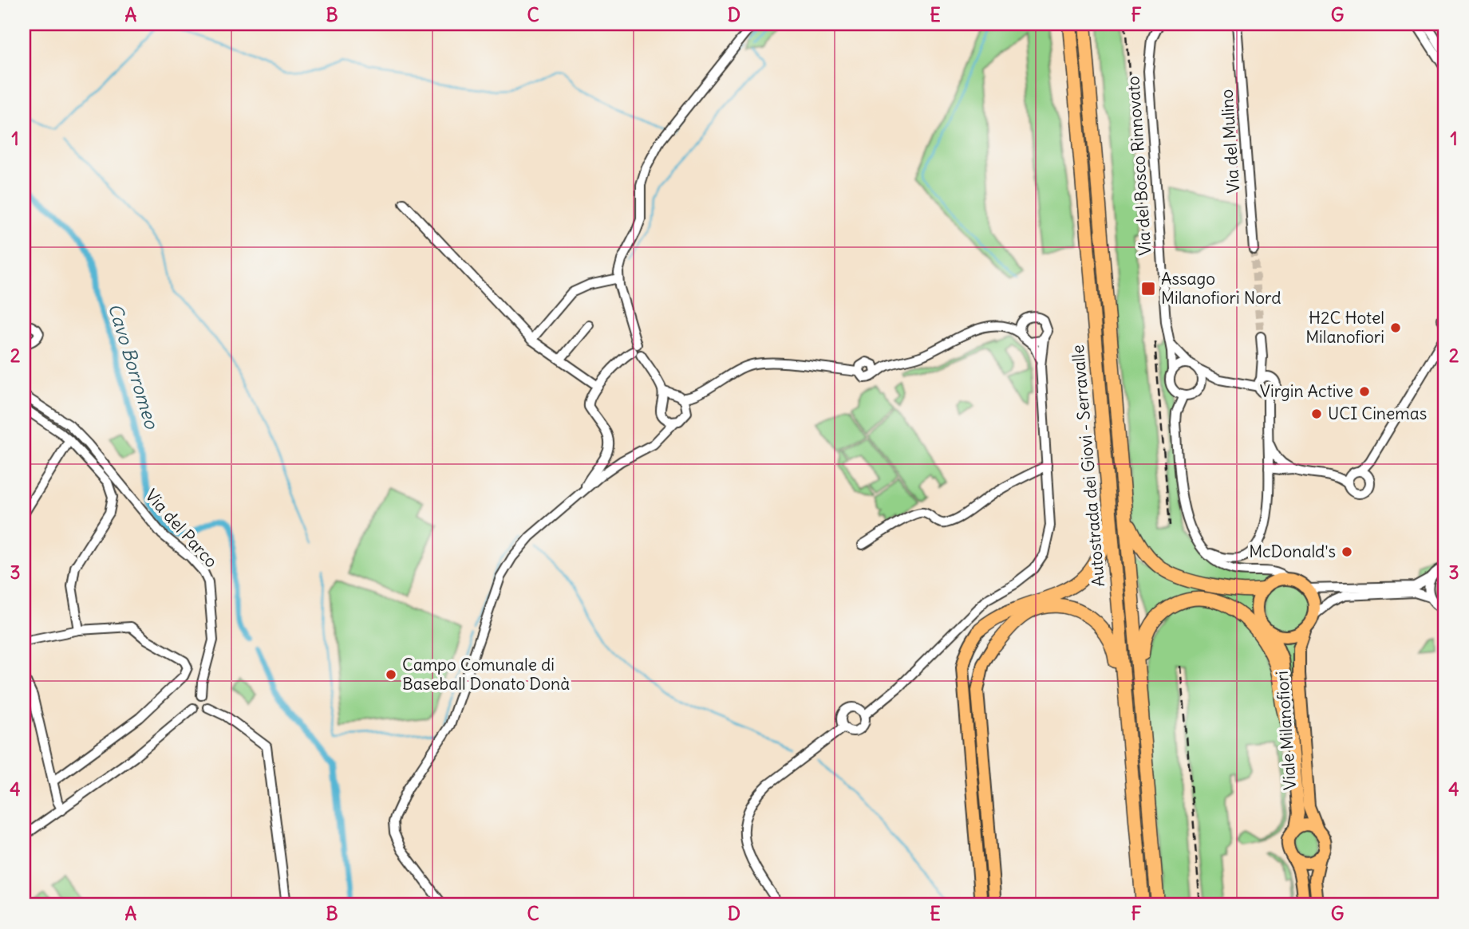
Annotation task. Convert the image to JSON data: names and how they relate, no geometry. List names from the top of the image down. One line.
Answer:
{"streets":{"highway":["Autostrada dei Giovi - Serravalle"],"main road":["Viale Milanofiori"],"street":["Via del Mulino","Via del Bosco Rinnovato","Via del Parco"]},"water":["Cavo Borromeo"],"places":{"transit":["Assago Milanofiori Nord"],"other":["H2C Hotel Milanofiori","Virgin Active","UCI Cinemas","McDonald's","Campo Comunale di Baseball Donato Donà"]},"grid":{"columns":["A","B","C","D","E","F","G"],"rows":["1","2","3","4"]}}
